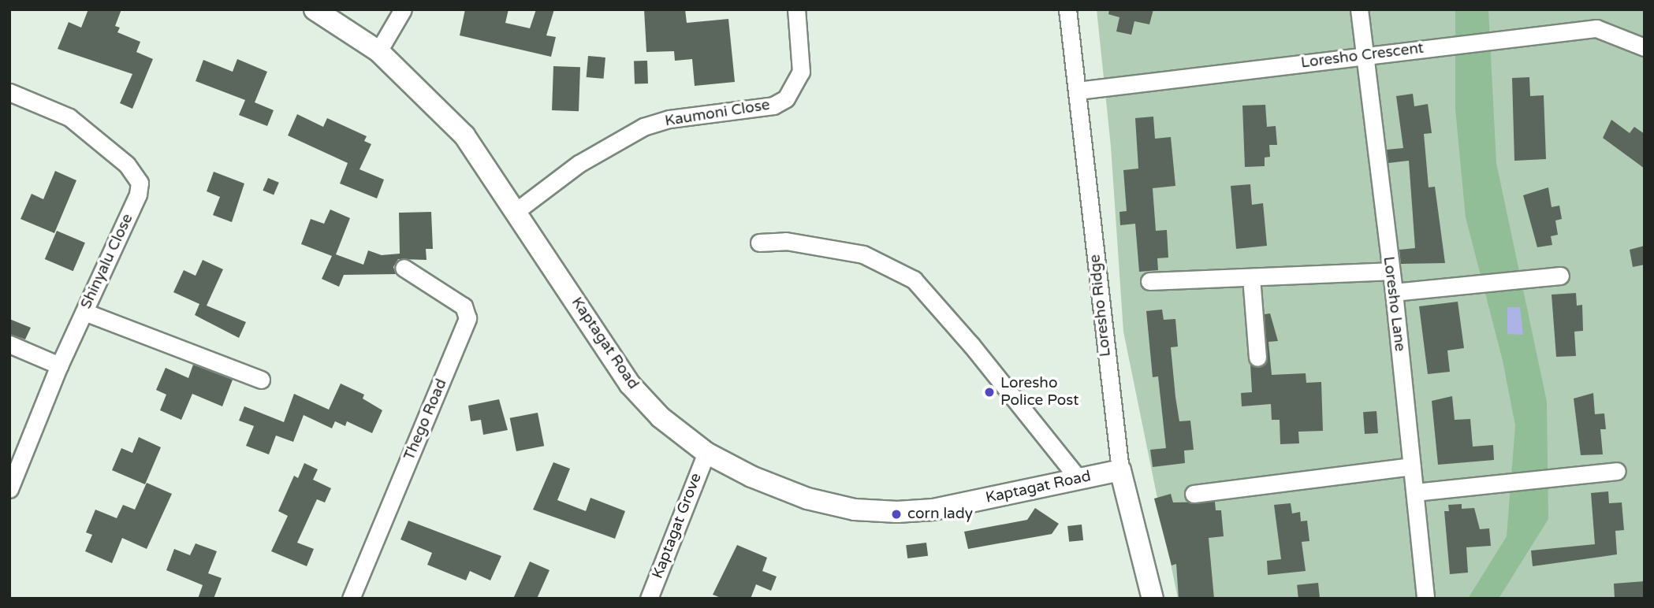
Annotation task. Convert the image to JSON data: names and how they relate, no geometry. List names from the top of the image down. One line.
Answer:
{"streets":{"main road":["Loresho Ridge","Kaptagat Road"],"street":["Loresho Crescent","Kaumoni Close","Shinyalu Close","Loresho Lane","Thego Road","Kaptagat Grove"]},"crossings":[["Loresho Crescent","Loresho Lane"],["Loresho Crescent","Loresho Ridge"],["Kaumoni Close","Kaptagat Road"],["Loresho Ridge","Kaptagat Road"],["Kaptagat Road","Kaptagat Grove"]],"places":["Loresho Police Post","corn lady"]}
